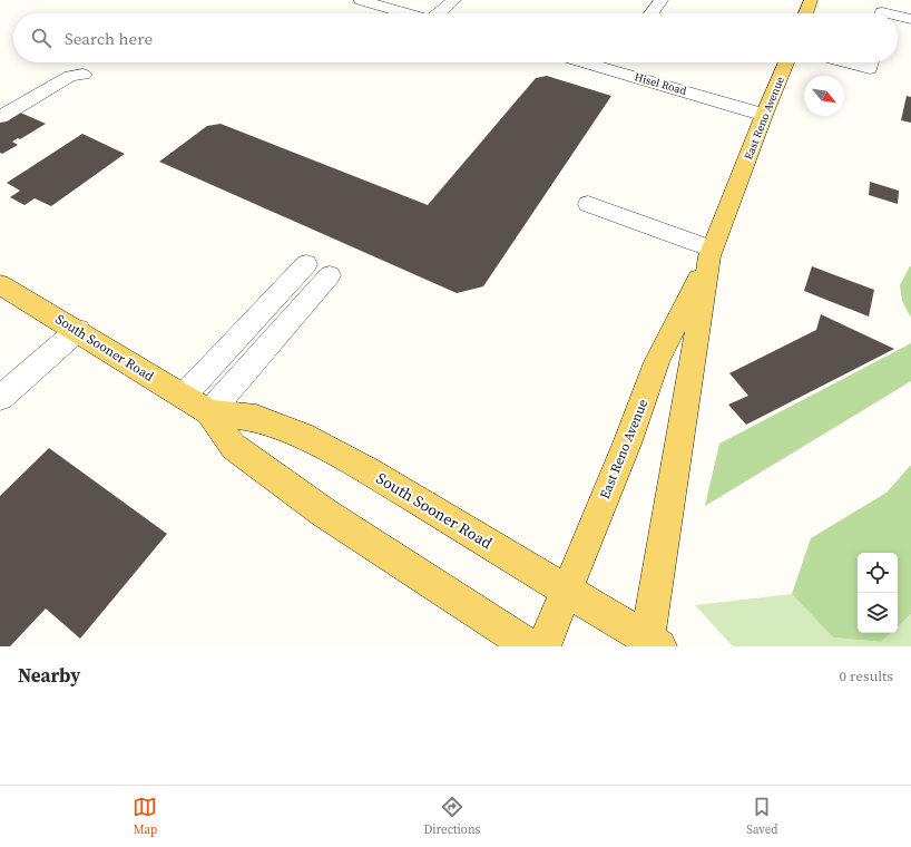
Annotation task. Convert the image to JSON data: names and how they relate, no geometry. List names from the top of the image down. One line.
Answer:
{"streets":{"main road":["East Reno Avenue","South Sooner Road"],"street":["Hisel Road"]},"crossings":[["Hisel Road","East Reno Avenue"],["East Reno Avenue","South Sooner Road"]],"north":"bottom right","page":{"search":"Search here","heading":["Nearby","0 results"],"nav":["Map","Directions","Saved"]}}
